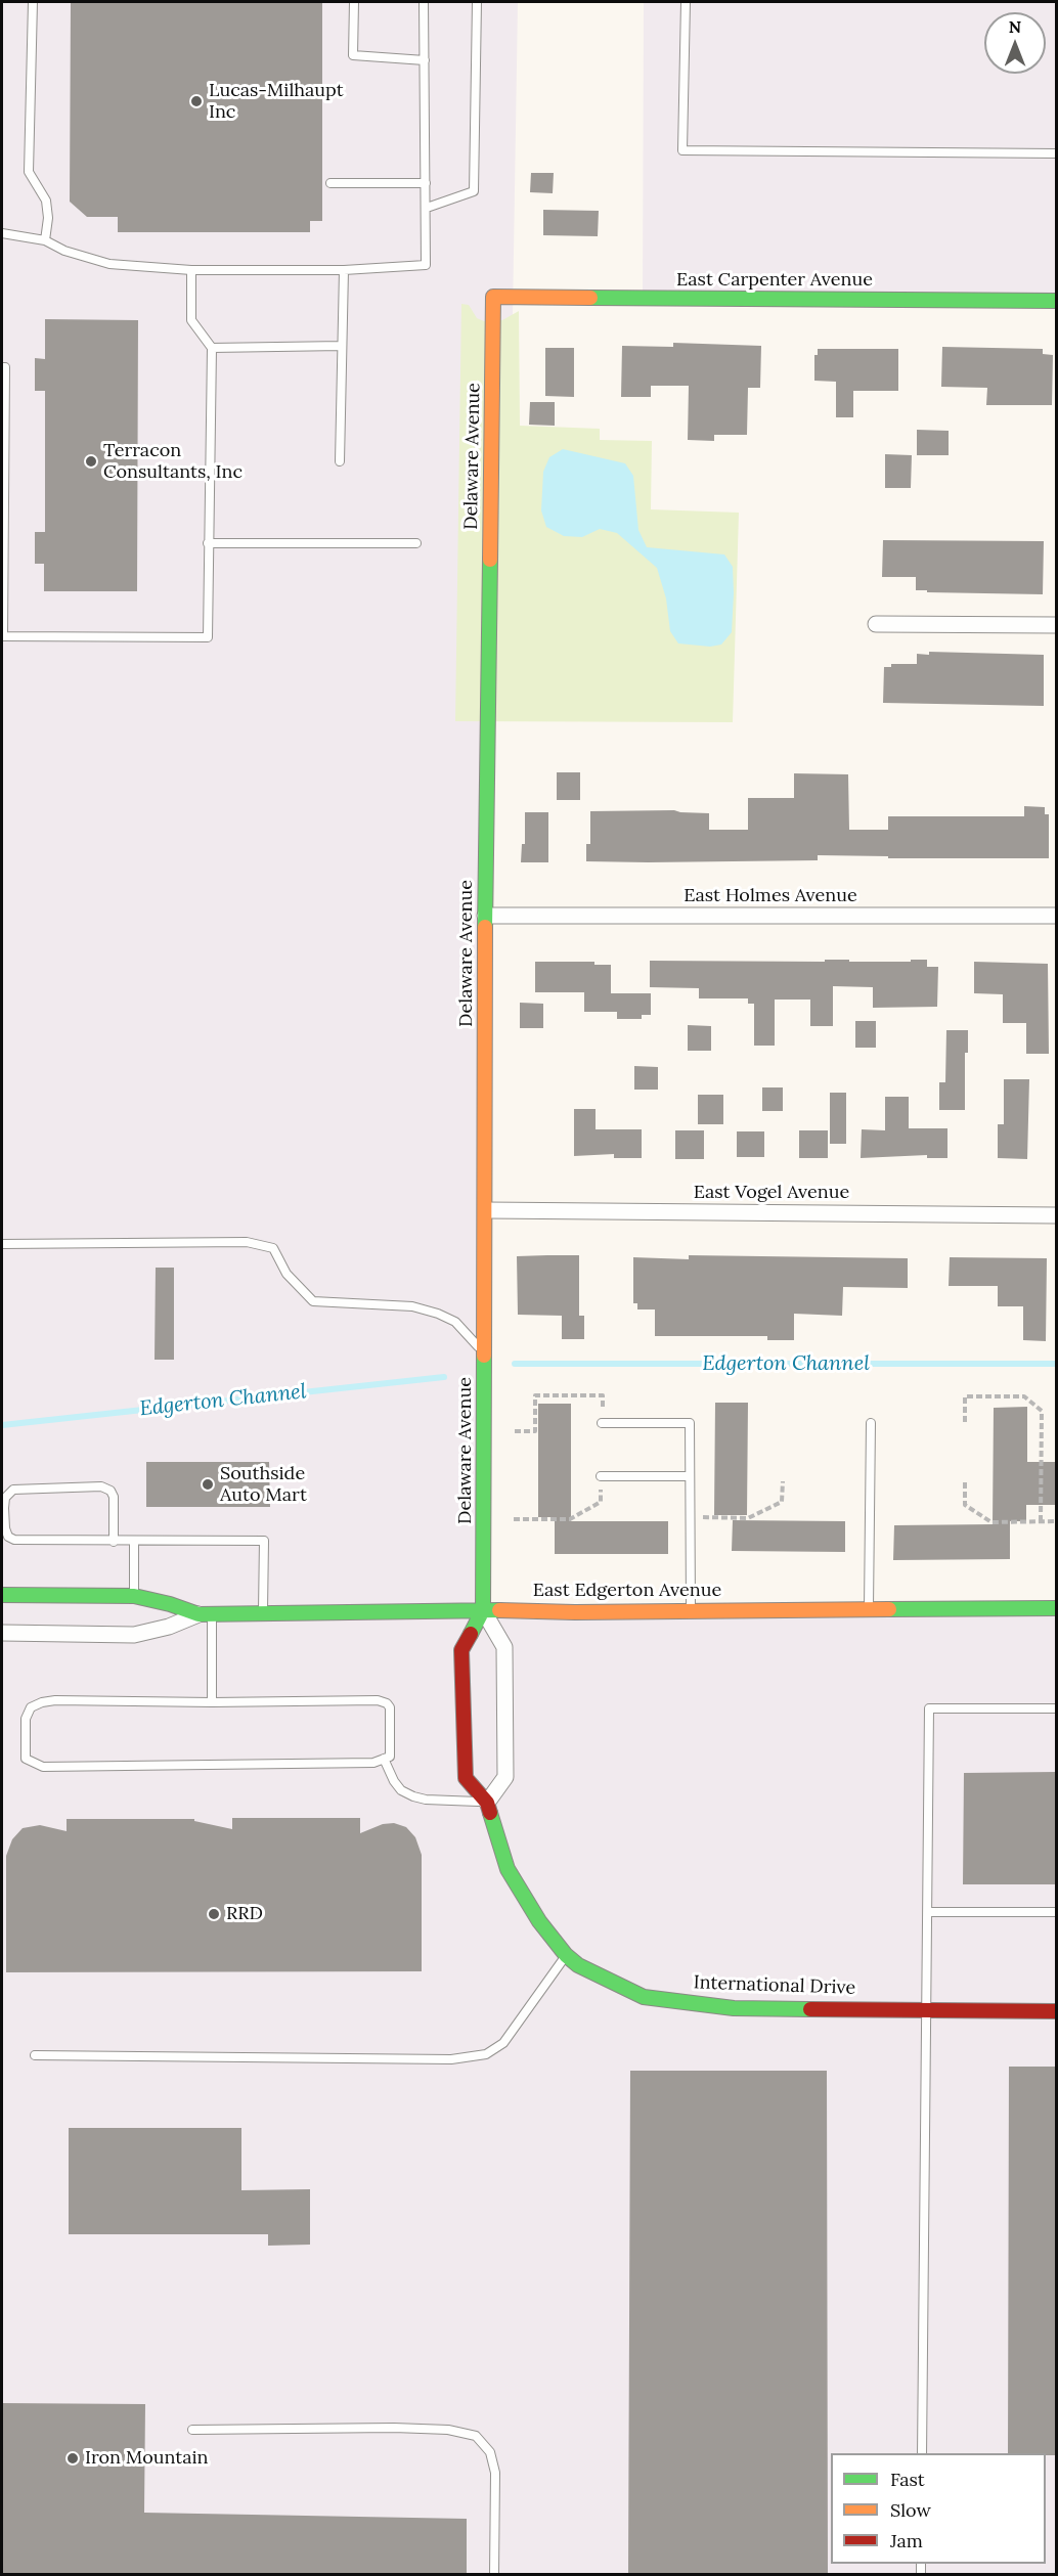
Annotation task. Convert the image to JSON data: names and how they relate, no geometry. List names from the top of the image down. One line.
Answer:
{"streets":{"street":["East Carpenter Avenue","Delaware Avenue","East Holmes Avenue","East Vogel Avenue","East Edgerton Avenue","International Drive"]},"crossings":[["East Carpenter Avenue","Delaware Avenue"],["Delaware Avenue","East Holmes Avenue"],["Delaware Avenue","East Vogel Avenue"],["Delaware Avenue","East Edgerton Avenue"],["Delaware Avenue","International Drive"],["East Edgerton Avenue","International Drive"]],"water":["Edgerton Channel"],"places":["Lucas-Milhaupt Inc","Terracon Consultants, Inc","Southside Auto Mart","RRD","Iron Mountain"],"legend":["Fast","Slow","Jam"],"north":"top"}
